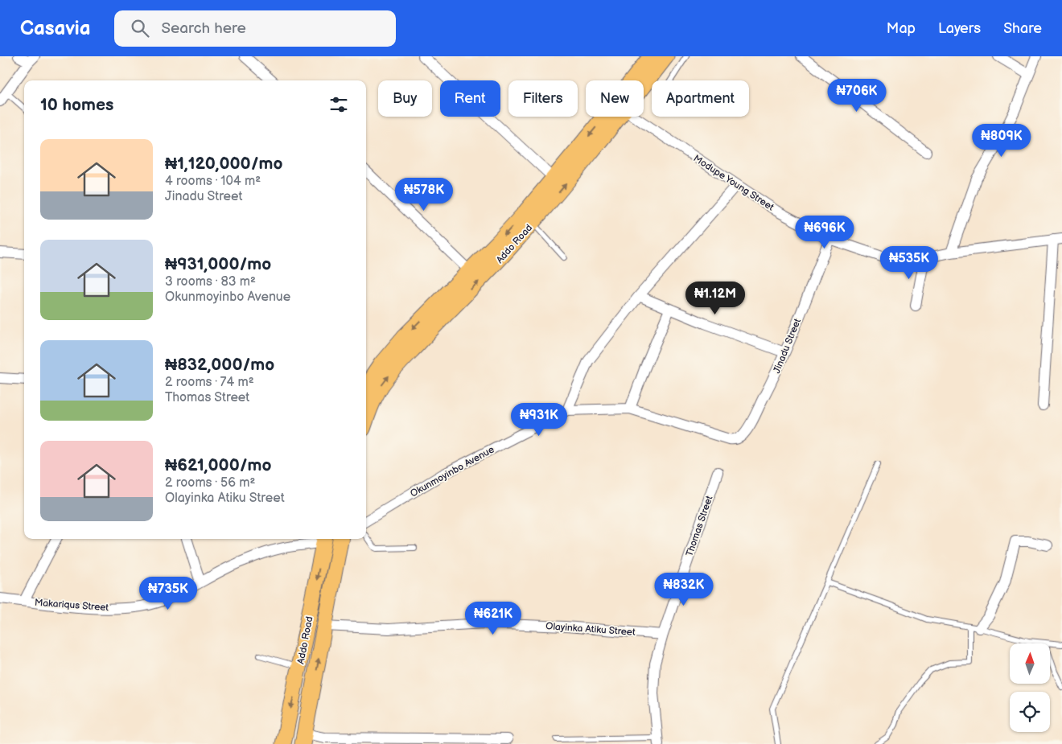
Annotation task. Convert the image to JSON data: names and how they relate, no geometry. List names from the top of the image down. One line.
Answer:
{"streets":{"main road":["Addo Road"],"street":["Modupe Young Street","Jinadu Street","Okunmoyinbo Avenue","Thomas Street","Makariqus Street","Olayinka Atiku Street"]},"crossings":[["Modupe Young Street","Jinadu Street"],["Addo Road","Makariqus Street"],["Addo Road","Olayinka Atiku Street"],["Jinadu Street","Okunmoyinbo Avenue"],["Thomas Street","Olayinka Atiku Street"]],"north":"top","page":{"header":"Casavia","search":"Search here","nav":["Map","Layers","Share"],"price":["₦706K","₦809K","₦578K","₦696K","₦535K","₦1.12M","₦931K","₦832K","₦735K","₦621K"],"chip":["Buy","Rent","Filters","New","Apartment"],"heading":"10 homes","list":[{"name":"₦1,120,000/mo","note":"4 rooms · 104 m² · Jinadu Street"},{"name":"₦931,000/mo","note":"3 rooms · 83 m² · Okunmoyinbo Avenue"},{"name":"₦832,000/mo","note":"2 rooms · 74 m² · Thomas Street"},{"name":"₦621,000/mo","note":"2 rooms · 56 m² · Olayinka Atiku Street"}]}}
